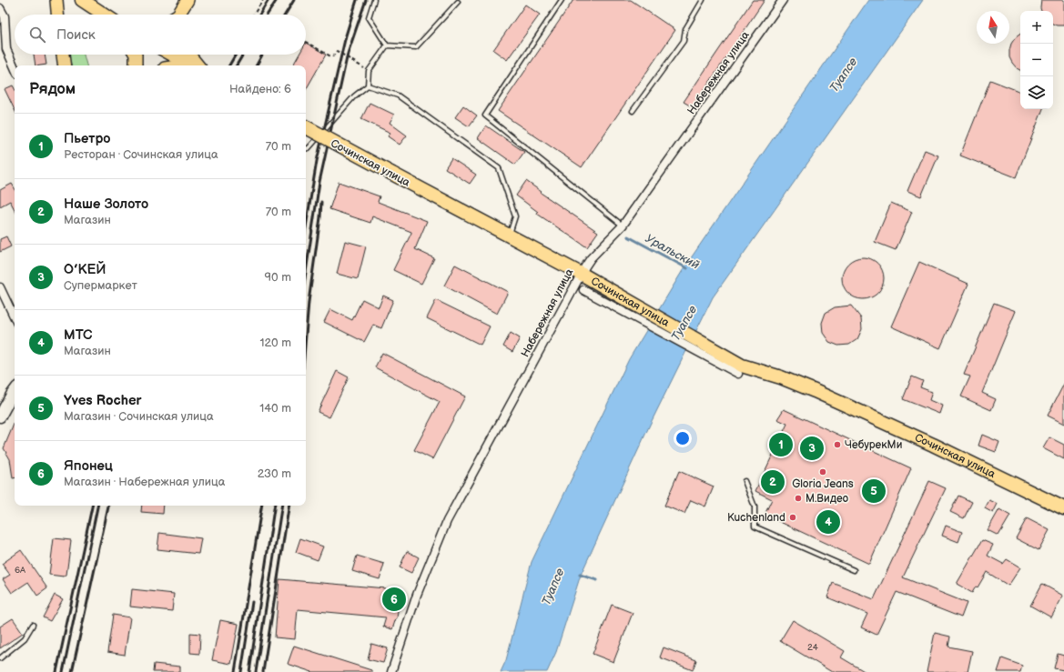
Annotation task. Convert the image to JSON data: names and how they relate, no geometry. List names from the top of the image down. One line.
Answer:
{"streets":{"highway":["Сочинская улица"],"street":["Набережная улица"]},"crossings":[["Набережная улица","Сочинская улица"]],"water":["Туапсе","Уральский"],"places":["ЧебурекМи","Gloria Jeans","М.Видео","Kuchenland"],"house_numbers":["6А","24"],"north":"top","page":{"map_buttons":["+","−"],"search":"Поиск","heading":["Рядом","Найдено: 6"],"list":[{"mark":"1","name":"Пьетро","note":"Ресторан · Сочинская улица","value":"70 m"},{"mark":"2","name":"Наше Золото","note":"Магазин","value":"70 m"},{"mark":"3","name":"О’КЕЙ","note":"Супермаркет","value":"90 m"},{"mark":"4","name":"МТС","note":"Магазин","value":"120 m"},{"mark":"5","name":"Yves Rocher","note":"Магазин · Сочинская улица","value":"140 m"},{"mark":"6","name":"Японец","note":"Магазин · Набережная улица","value":"230 m"}],"pins":["1","3","2","5","4","6"]}}
